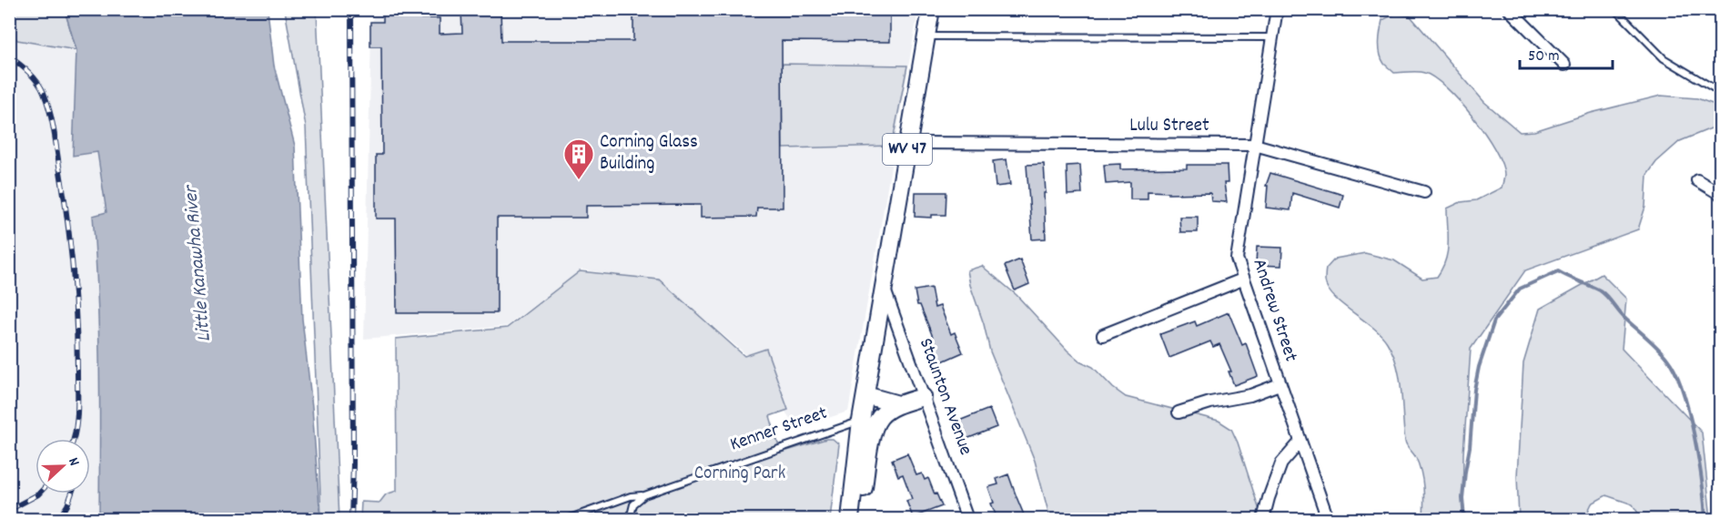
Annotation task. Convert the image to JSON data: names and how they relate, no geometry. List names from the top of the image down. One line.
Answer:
{"streets":{"main road":["WV 47","Staunton Avenue"],"street":["Lulu Street","Andrew Street"],"lane":["Kenner Street"]},"crossings":[["Lulu Street","Andrew Street"],["Lulu Street","Staunton Avenue"],["Staunton Avenue","Kenner Street"]],"water":["Little Kanawha River"],"parks":["Corning Park"],"places":{"building":["Corning Glass Building"]},"scale_bar":"50 m","north":"right"}
